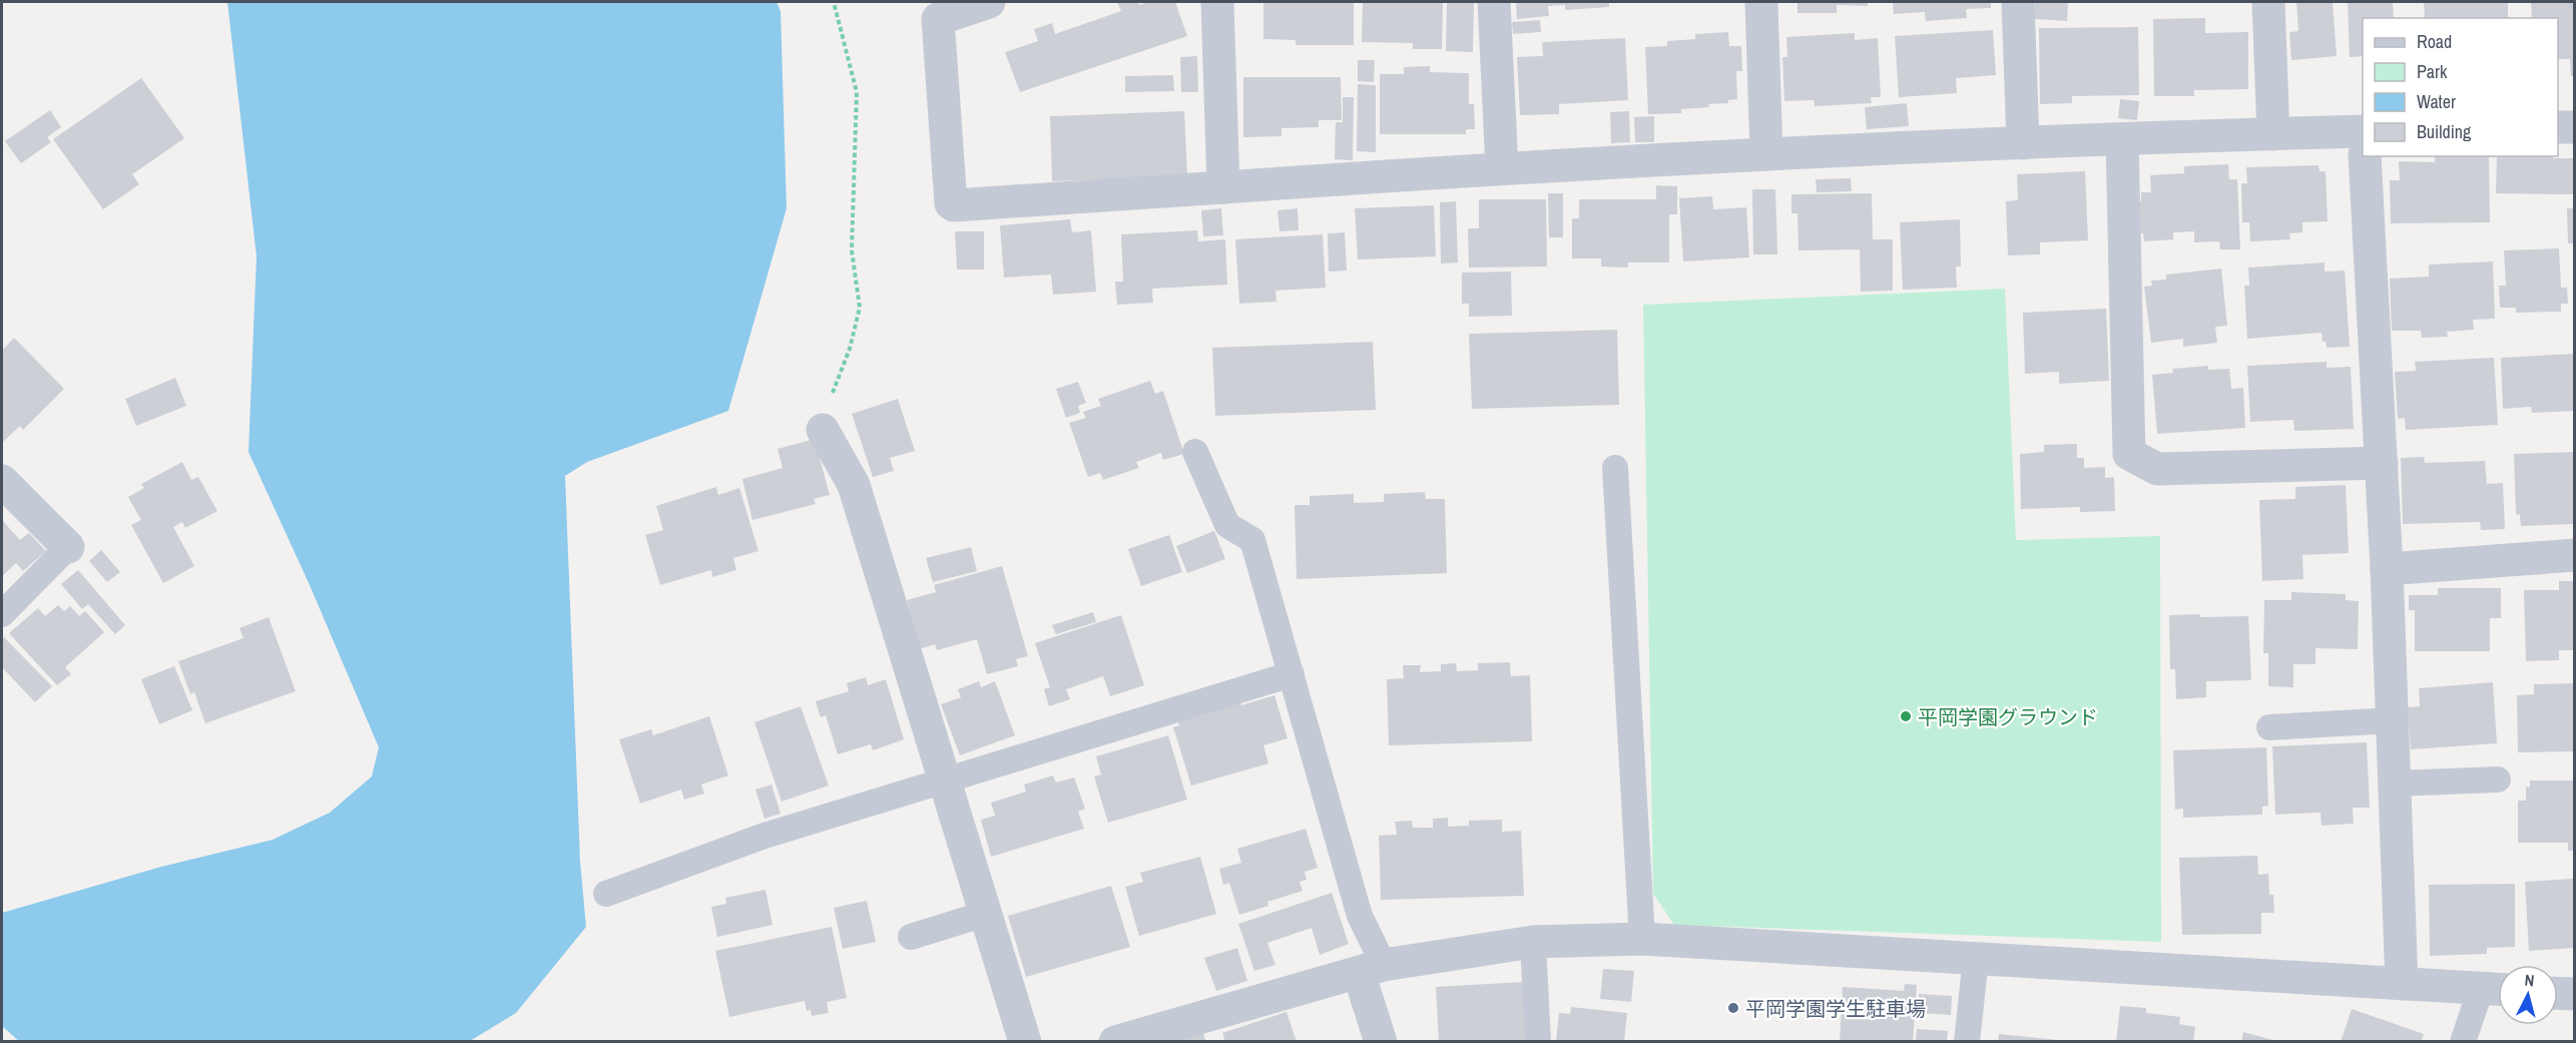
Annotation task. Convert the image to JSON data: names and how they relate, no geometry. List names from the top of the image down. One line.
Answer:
{"places":["平岡学園グラウンド","平岡学園学生駐車場"],"legend":["Road","Park","Water","Building"],"north":"top"}
